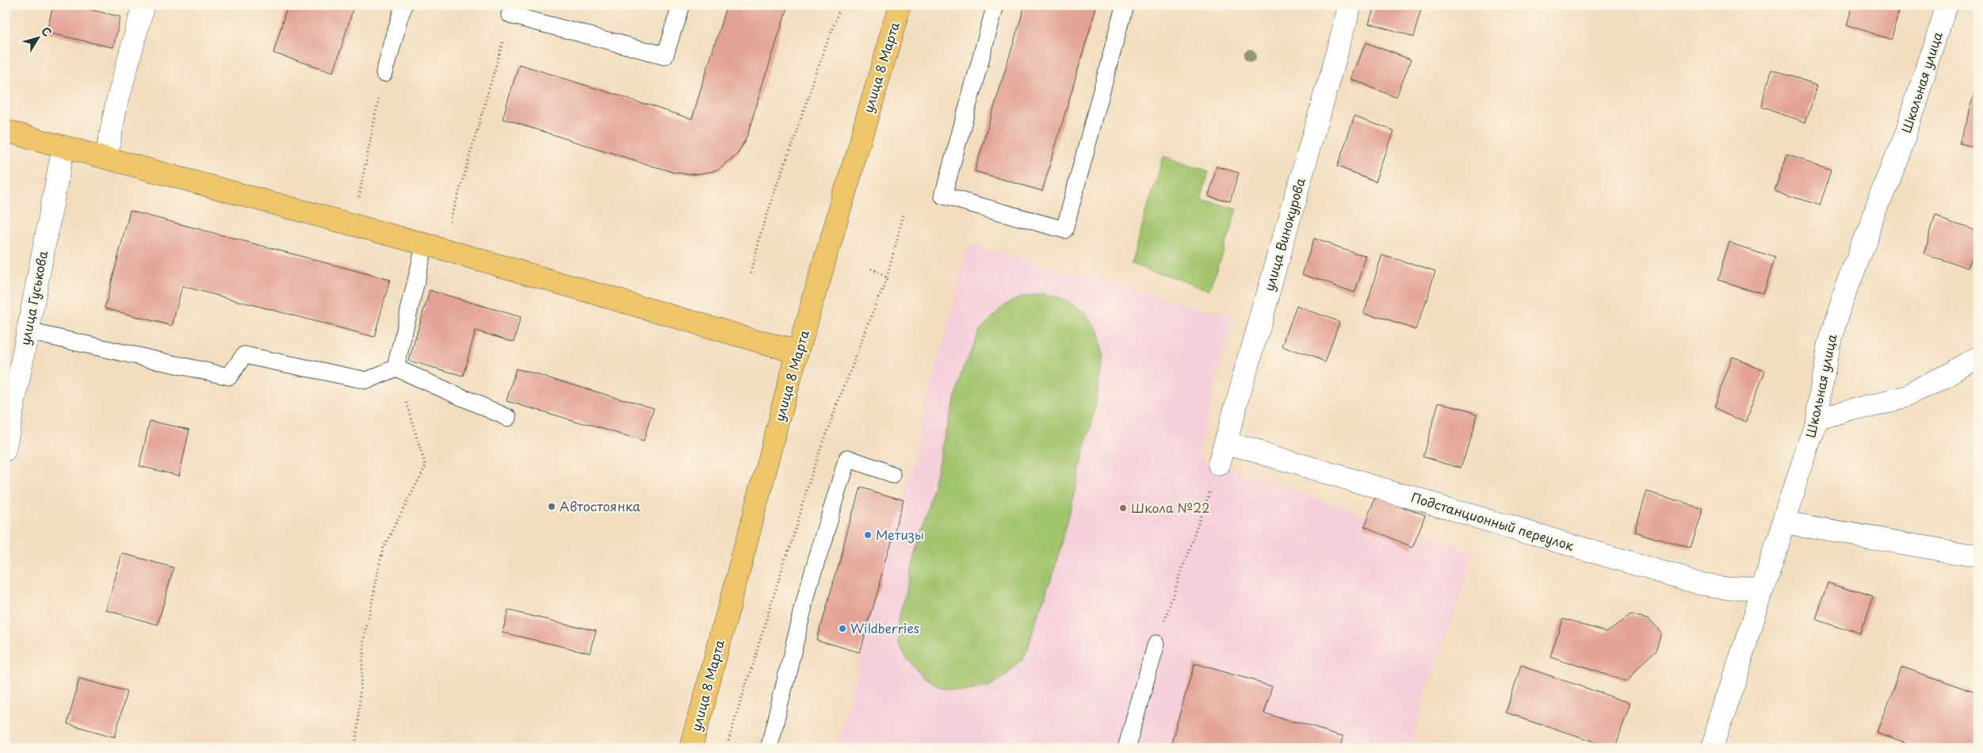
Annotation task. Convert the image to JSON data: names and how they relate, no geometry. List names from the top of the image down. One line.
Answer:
{"streets":{"main road":["улица 8 Марта"],"street":["Школьная улица","улица Винокурова","улица Гуськова","Подстанционный переулок"]},"crossings":[["Школьная улица","Подстанционный переулок"],["улица Винокурова","Подстанционный переулок"]],"places":["Автостоянка","Школа №22","Метизы","Wildberries"],"north":"top right"}
